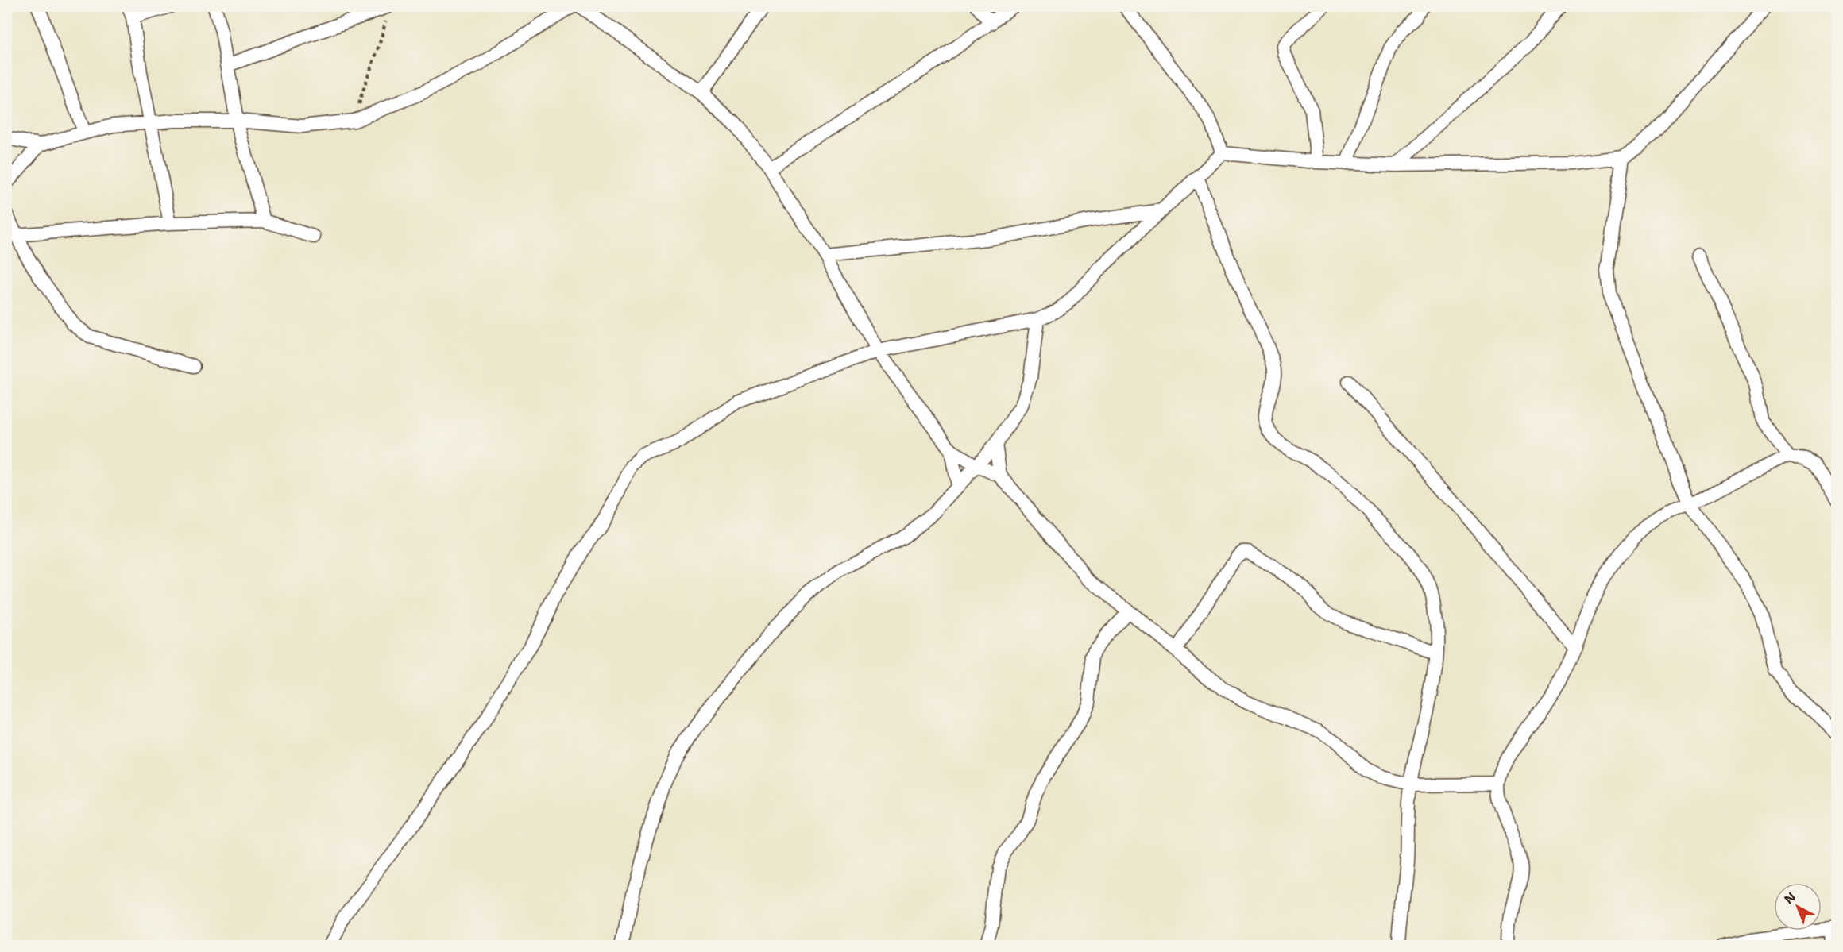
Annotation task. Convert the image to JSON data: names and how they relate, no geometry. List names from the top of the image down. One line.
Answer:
{"north":"top left"}
